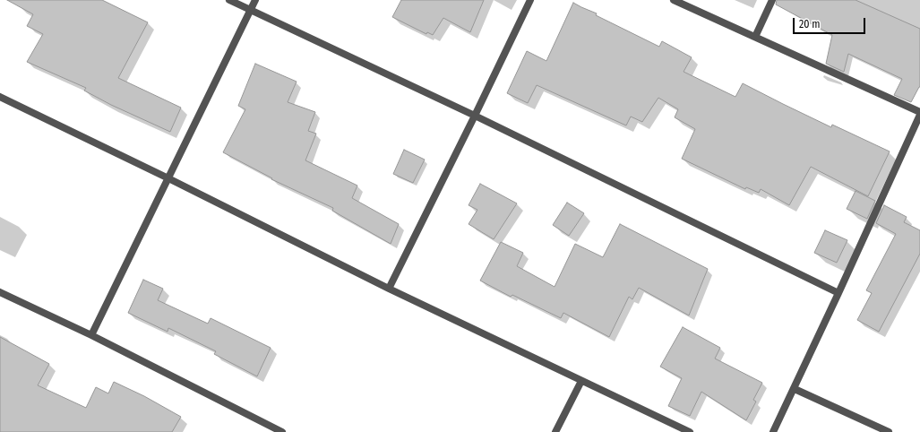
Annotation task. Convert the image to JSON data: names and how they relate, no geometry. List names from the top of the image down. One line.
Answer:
{"scale_bar":"20 m"}
